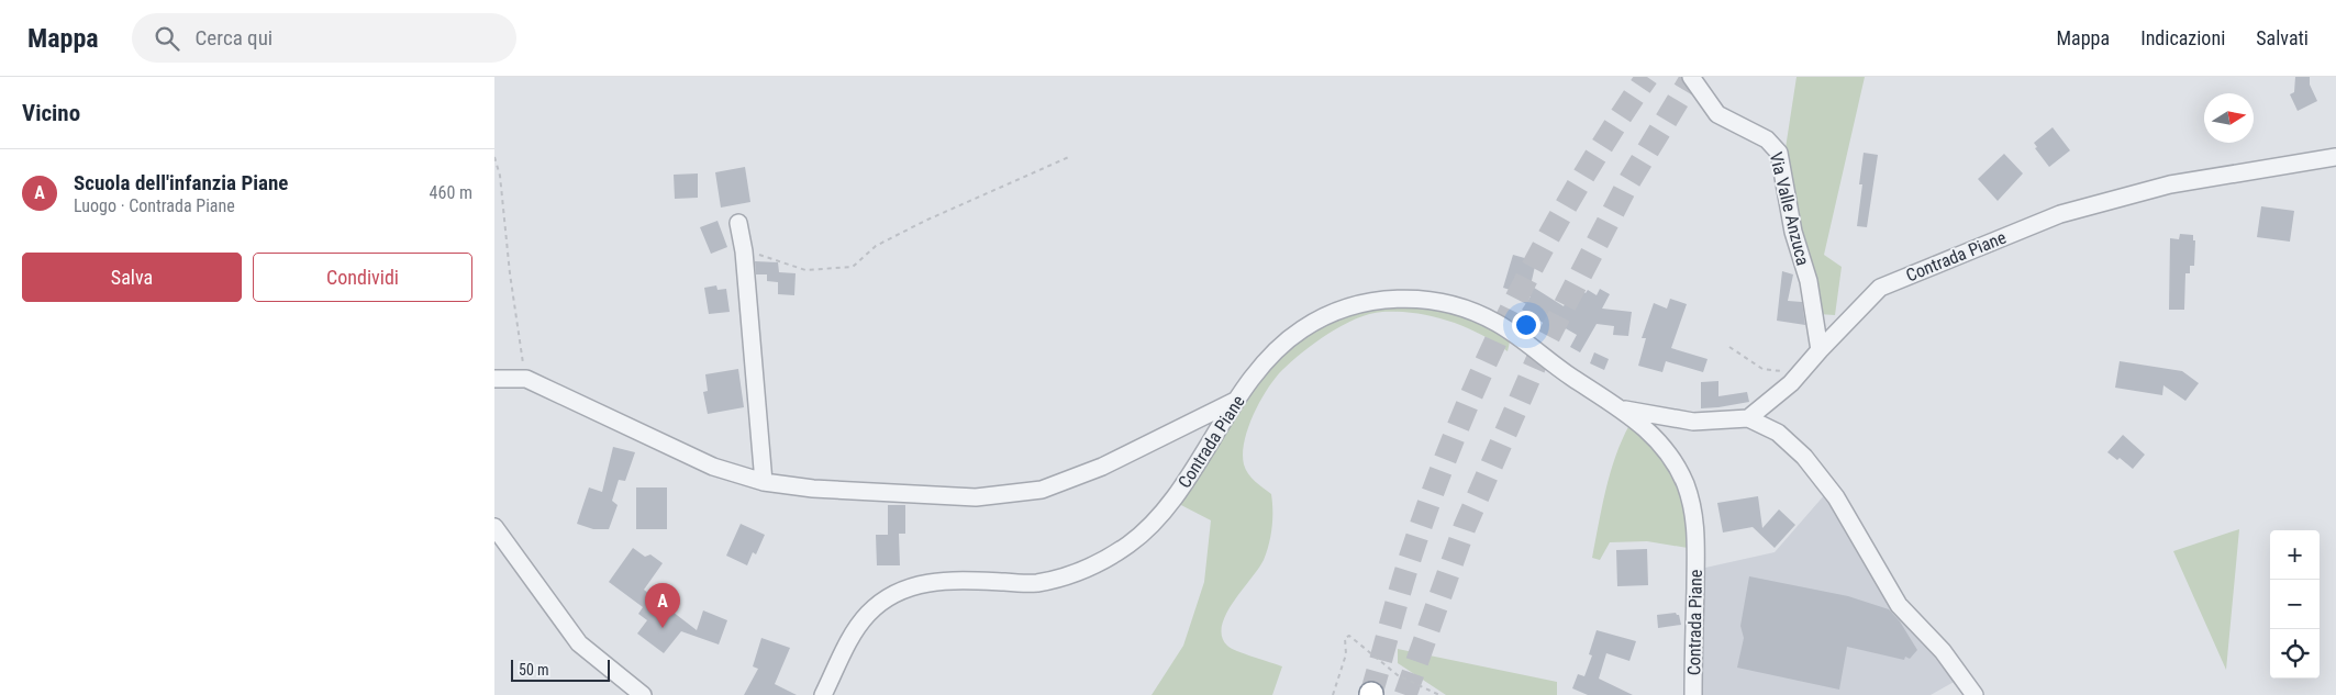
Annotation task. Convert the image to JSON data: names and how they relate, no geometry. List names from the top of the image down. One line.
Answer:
{"streets":{"street":["Via Valle Anzuca","Contrada Piane"]},"crossings":[["Via Valle Anzuca","Contrada Piane"]],"scale_bar":"50 m","north":"right","page":{"header":"Mappa","search":"Cerca qui","nav":["Mappa","Indicazioni","Salvati"],"heading":"Vicino","list":[{"mark":"A","name":"Scuola dell'infanzia Piane","note":"Luogo · Contrada Piane","value":"460 m"}],"buttons":["Salva","Condividi"],"map_buttons":["+","−"],"pins":"A","scale":"50 m"}}
